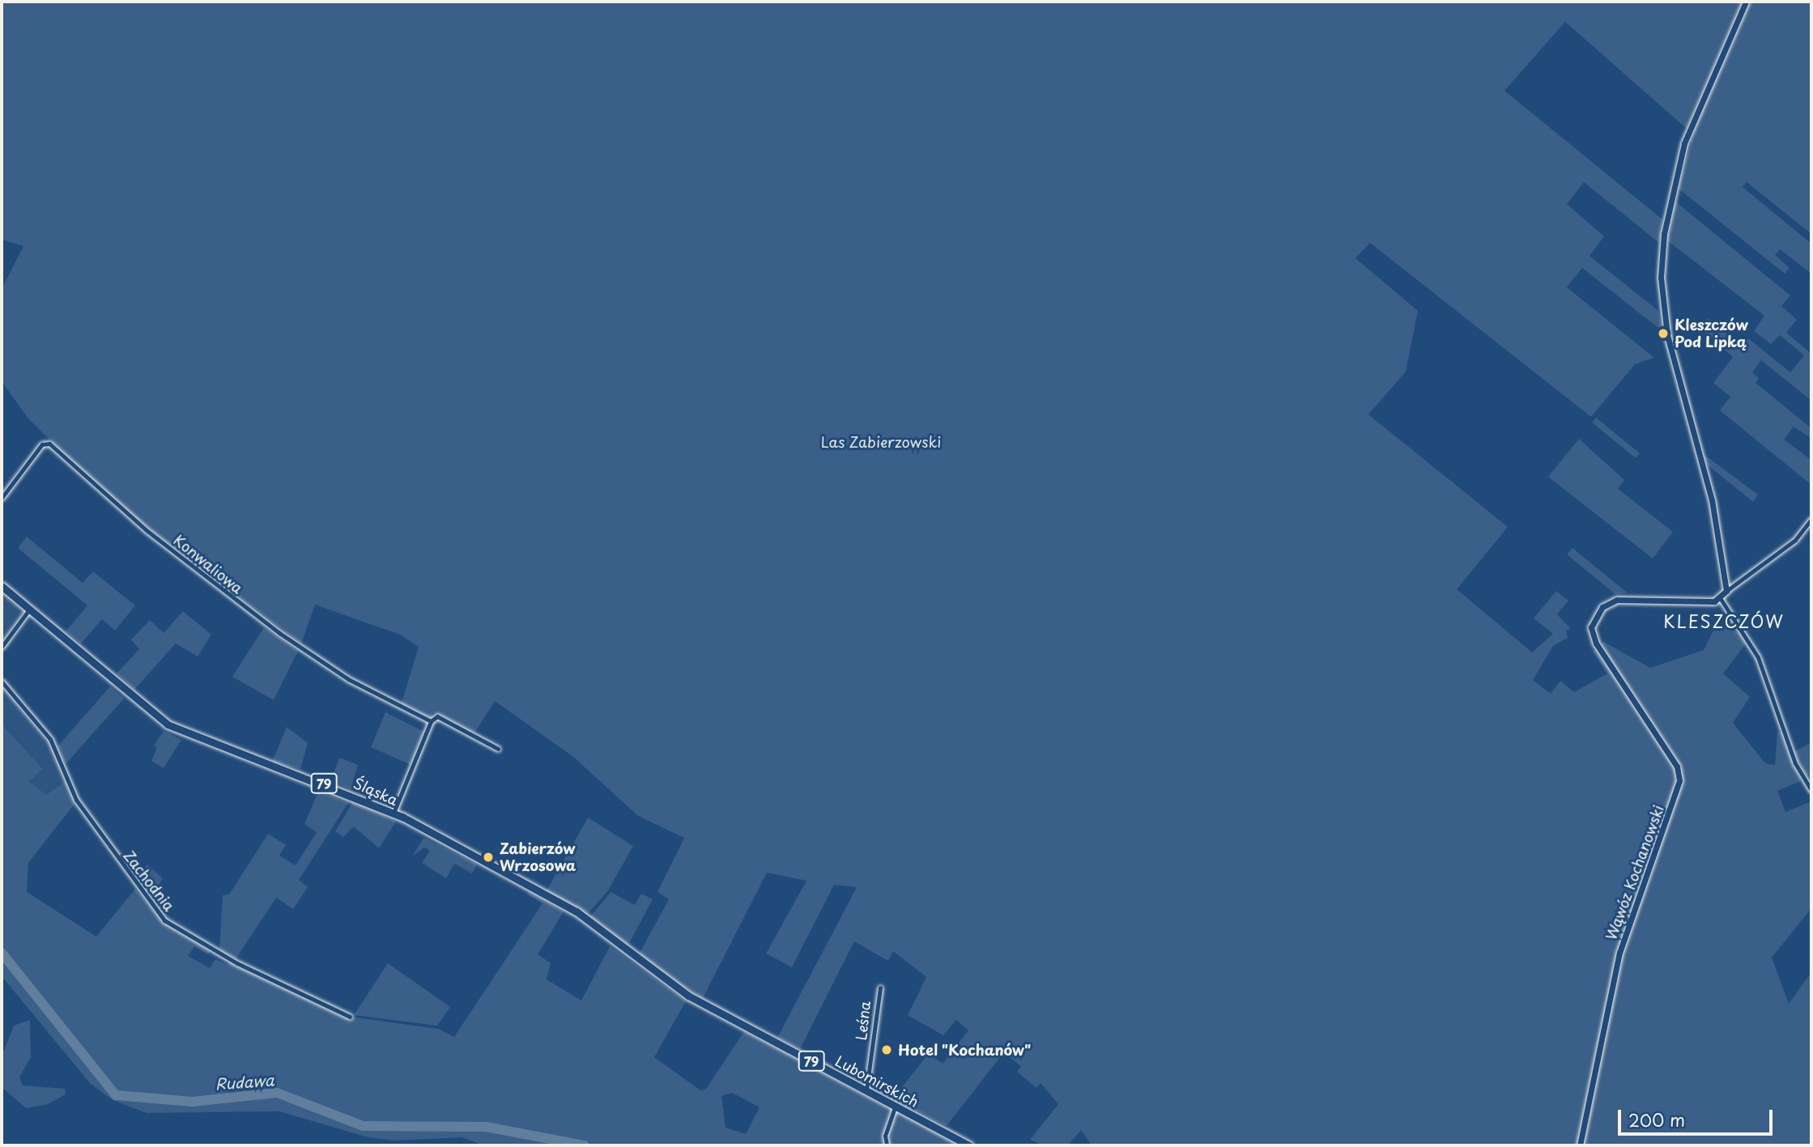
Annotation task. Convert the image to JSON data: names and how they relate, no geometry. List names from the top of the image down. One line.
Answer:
{"streets":{"main road":["79","Śląska","Lubomirskich"],"street":["Konwaliowa","Wąwóz Kochanowski","Zachodnia","Leśna"]},"crossings":[["Śląska","Lubomirskich"],["Leśna","Lubomirskich"]],"districts":["KLESZCZÓW"],"water":["Rudawa"],"parks":["Las Zabierzowski"],"places":["Kleszczów Pod Lipką","Zabierzów Wrzosowa","Hotel \"Kochanów\""],"scale_bar":"200 m"}
